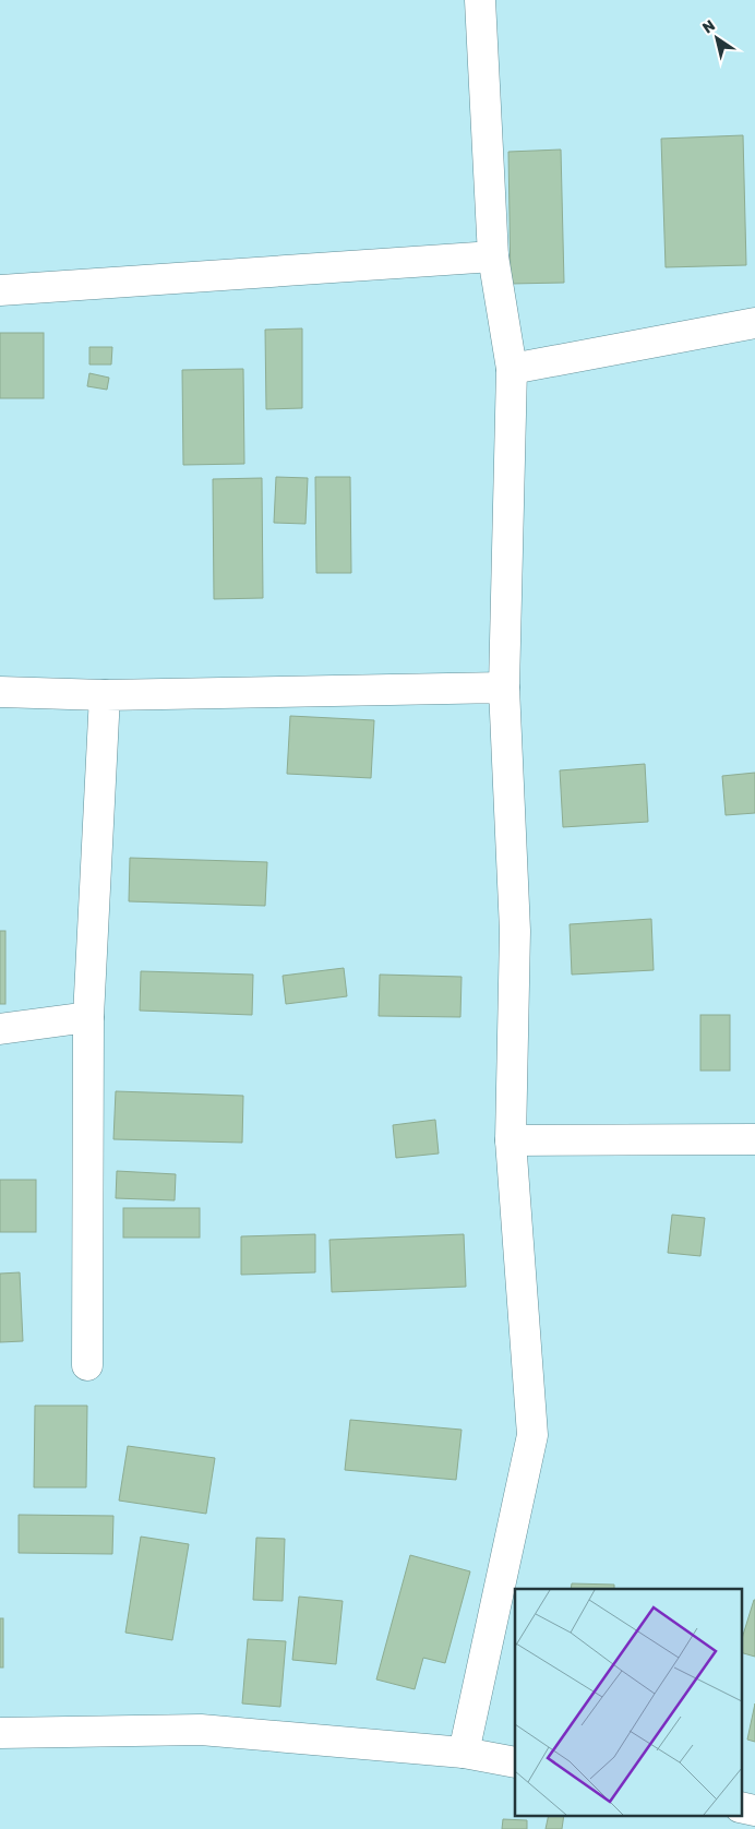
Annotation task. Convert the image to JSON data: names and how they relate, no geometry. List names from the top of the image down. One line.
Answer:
{"north":"top left"}
